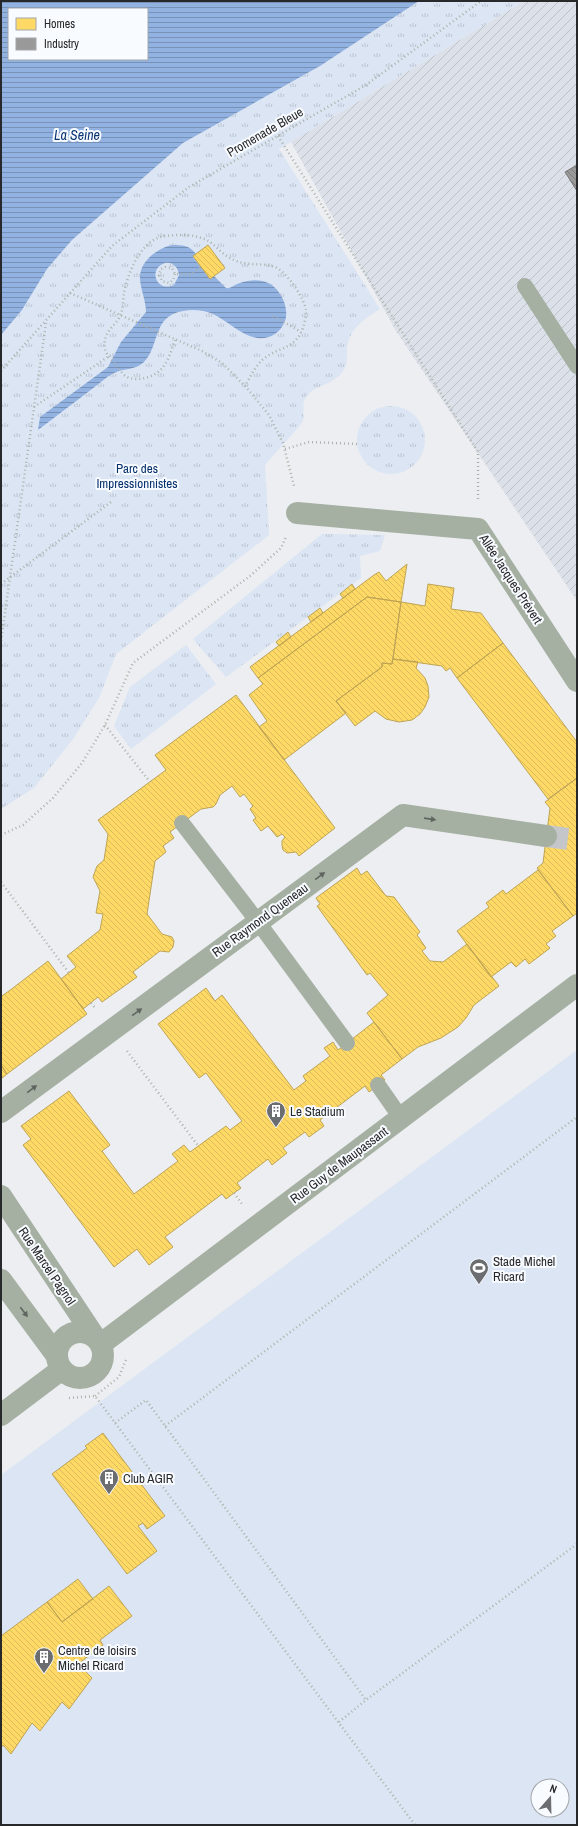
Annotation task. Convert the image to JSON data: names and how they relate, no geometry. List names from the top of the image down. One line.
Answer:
{"streets":{"street":["Allée Jacques Prévert","Rue Raymond Queneau","Rue Guy de Maupassant","Rue Marcel Pagnol"],"path":["Promenade Bleue"]},"crossings":[["Rue Guy de Maupassant","Rue Marcel Pagnol"]],"one_way":["Rue Raymond Queneau"],"water":["La Seine"],"parks":["Parc des Impressionnistes"],"places":{"building":["Le Stadium","Club AGIR","Centre de loisirs Michel Ricard"],"sports":["Stade Michel Ricard"]},"legend":["Homes","Industry"],"north":"top"}
